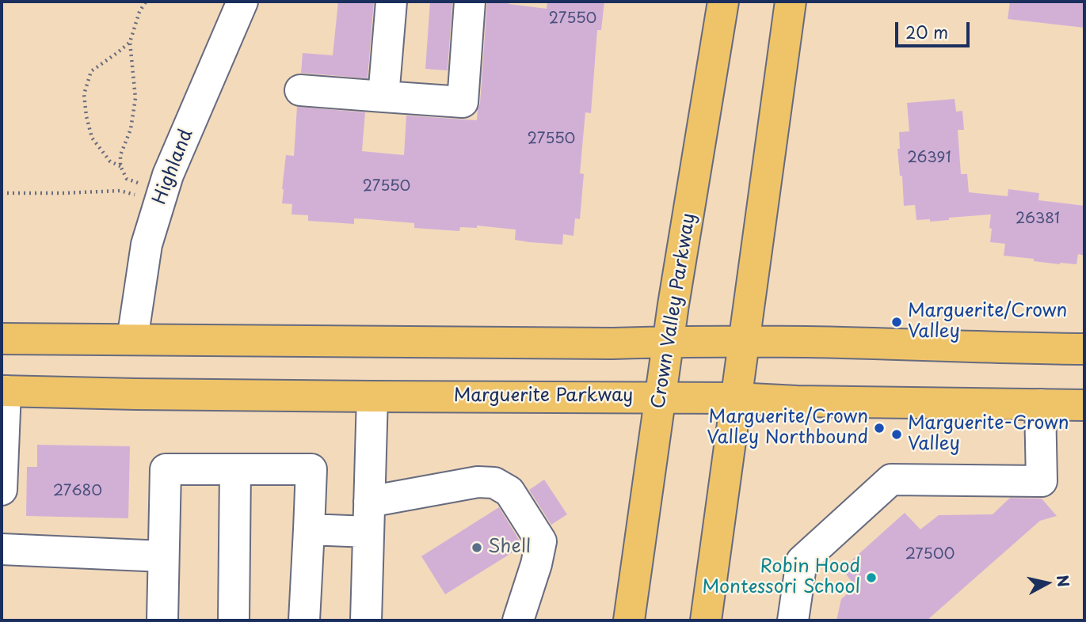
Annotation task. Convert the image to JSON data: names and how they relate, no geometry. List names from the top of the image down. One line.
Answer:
{"streets":{"main road":["Crown Valley Parkway","Marguerite Parkway"],"street":["Highland"]},"crossings":[["Crown Valley Parkway","Marguerite Parkway"]],"places":["Marguerite/Crown Valley","Marguerite/Crown Valley Northbound","Marguerite-Crown Valley","Shell","Robin Hood Montessori School"],"house_numbers":["27550","27550","26391","27550","26381","27680","27500"],"scale_bar":"20 m","north":"right"}
